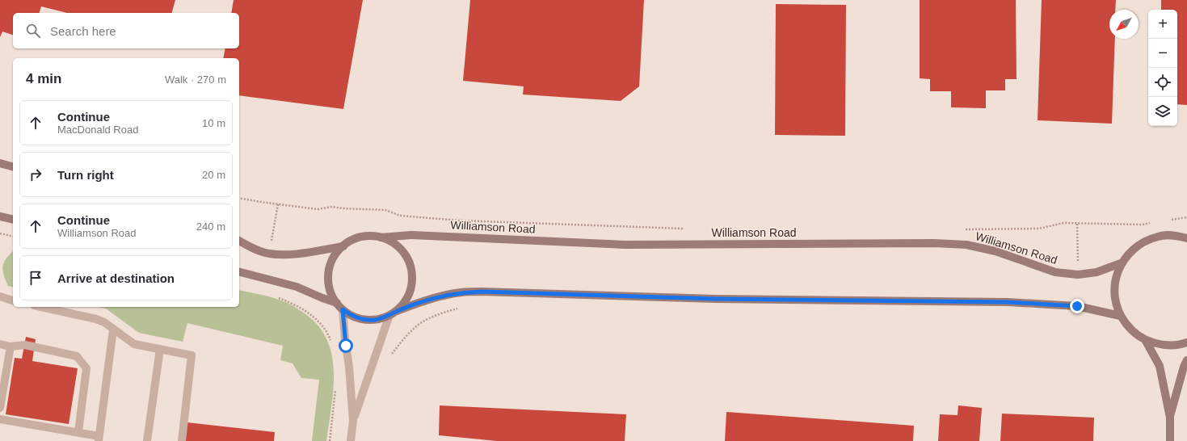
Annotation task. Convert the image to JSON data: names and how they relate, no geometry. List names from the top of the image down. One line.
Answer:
{"streets":{"main road":["Williamson Road"]},"north":"bottom left","page":{"map_buttons":["+","−"],"search":"Search here","heading":["4 min","Walk · 270 m"],"list":[["Continue","MacDonald Road","10 m"],["Turn right","20 m"],["Continue","Williamson Road","240 m"],"Arrive at destination"]}}
